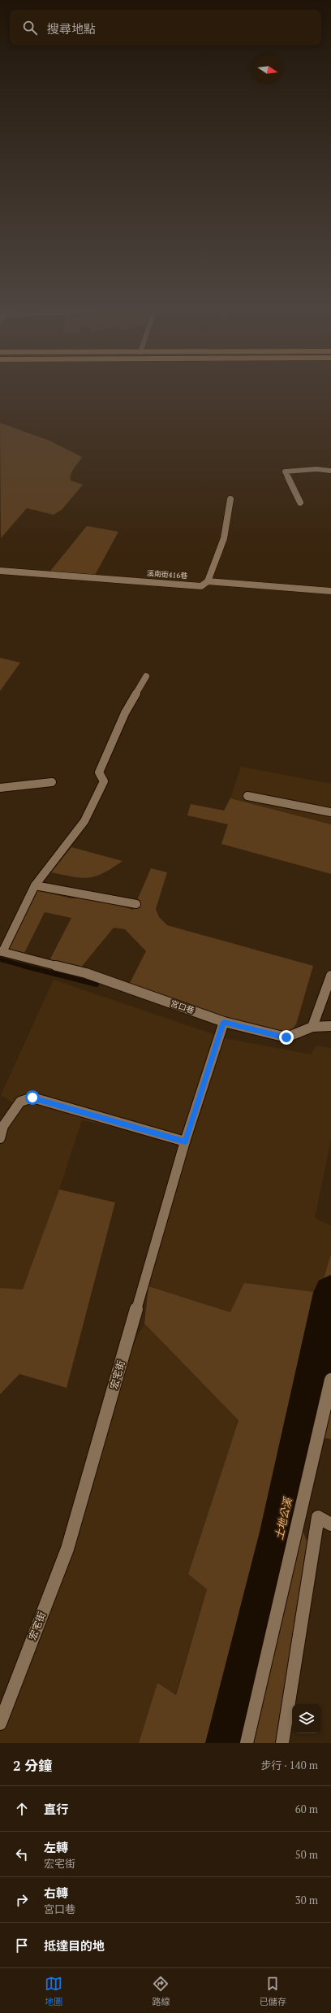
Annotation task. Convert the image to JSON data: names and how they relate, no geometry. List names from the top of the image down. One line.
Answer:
{"streets":{"street":["溪南街416巷","宮口巷","宏宅街"]},"crossings":[["宮口巷","宏宅街"]],"water":["土地公溪"],"north":"right","page":{"search":"搜尋地點","heading":["2 分鐘","步行 · 140 m"],"list":[["直行","60 m"],["左轉","宏宅街","50 m"],["右轉","宮口巷","30 m"],"抵達目的地"],"nav":["地圖","路線","已儲存"]}}
